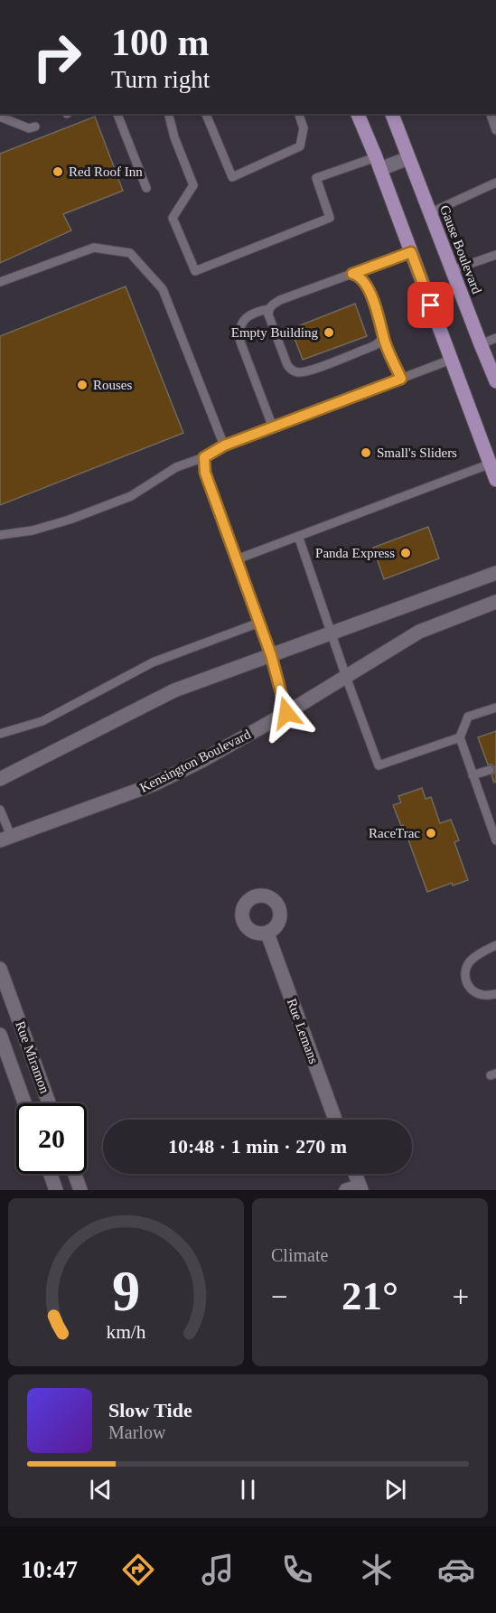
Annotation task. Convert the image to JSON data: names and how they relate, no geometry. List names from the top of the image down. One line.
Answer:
{"streets":{"main road":["Gause Boulevard"],"street":["Kensington Boulevard","Rue Lemans","Rue Miramon"]},"places":["Red Roof Inn","Empty Building","Rouses","Small's Sliders","Panda Express","RaceTrac"],"page":{"turn":["100 m","Turn right"],"limit":"20","trip":"10:48 · 1 min · 270 m","tile":"Climate","heat":["−","21°","+"],"song":["Slow Tide","Marlow"],"tabs":"10:47","gauge":["9","km/h"]}}
